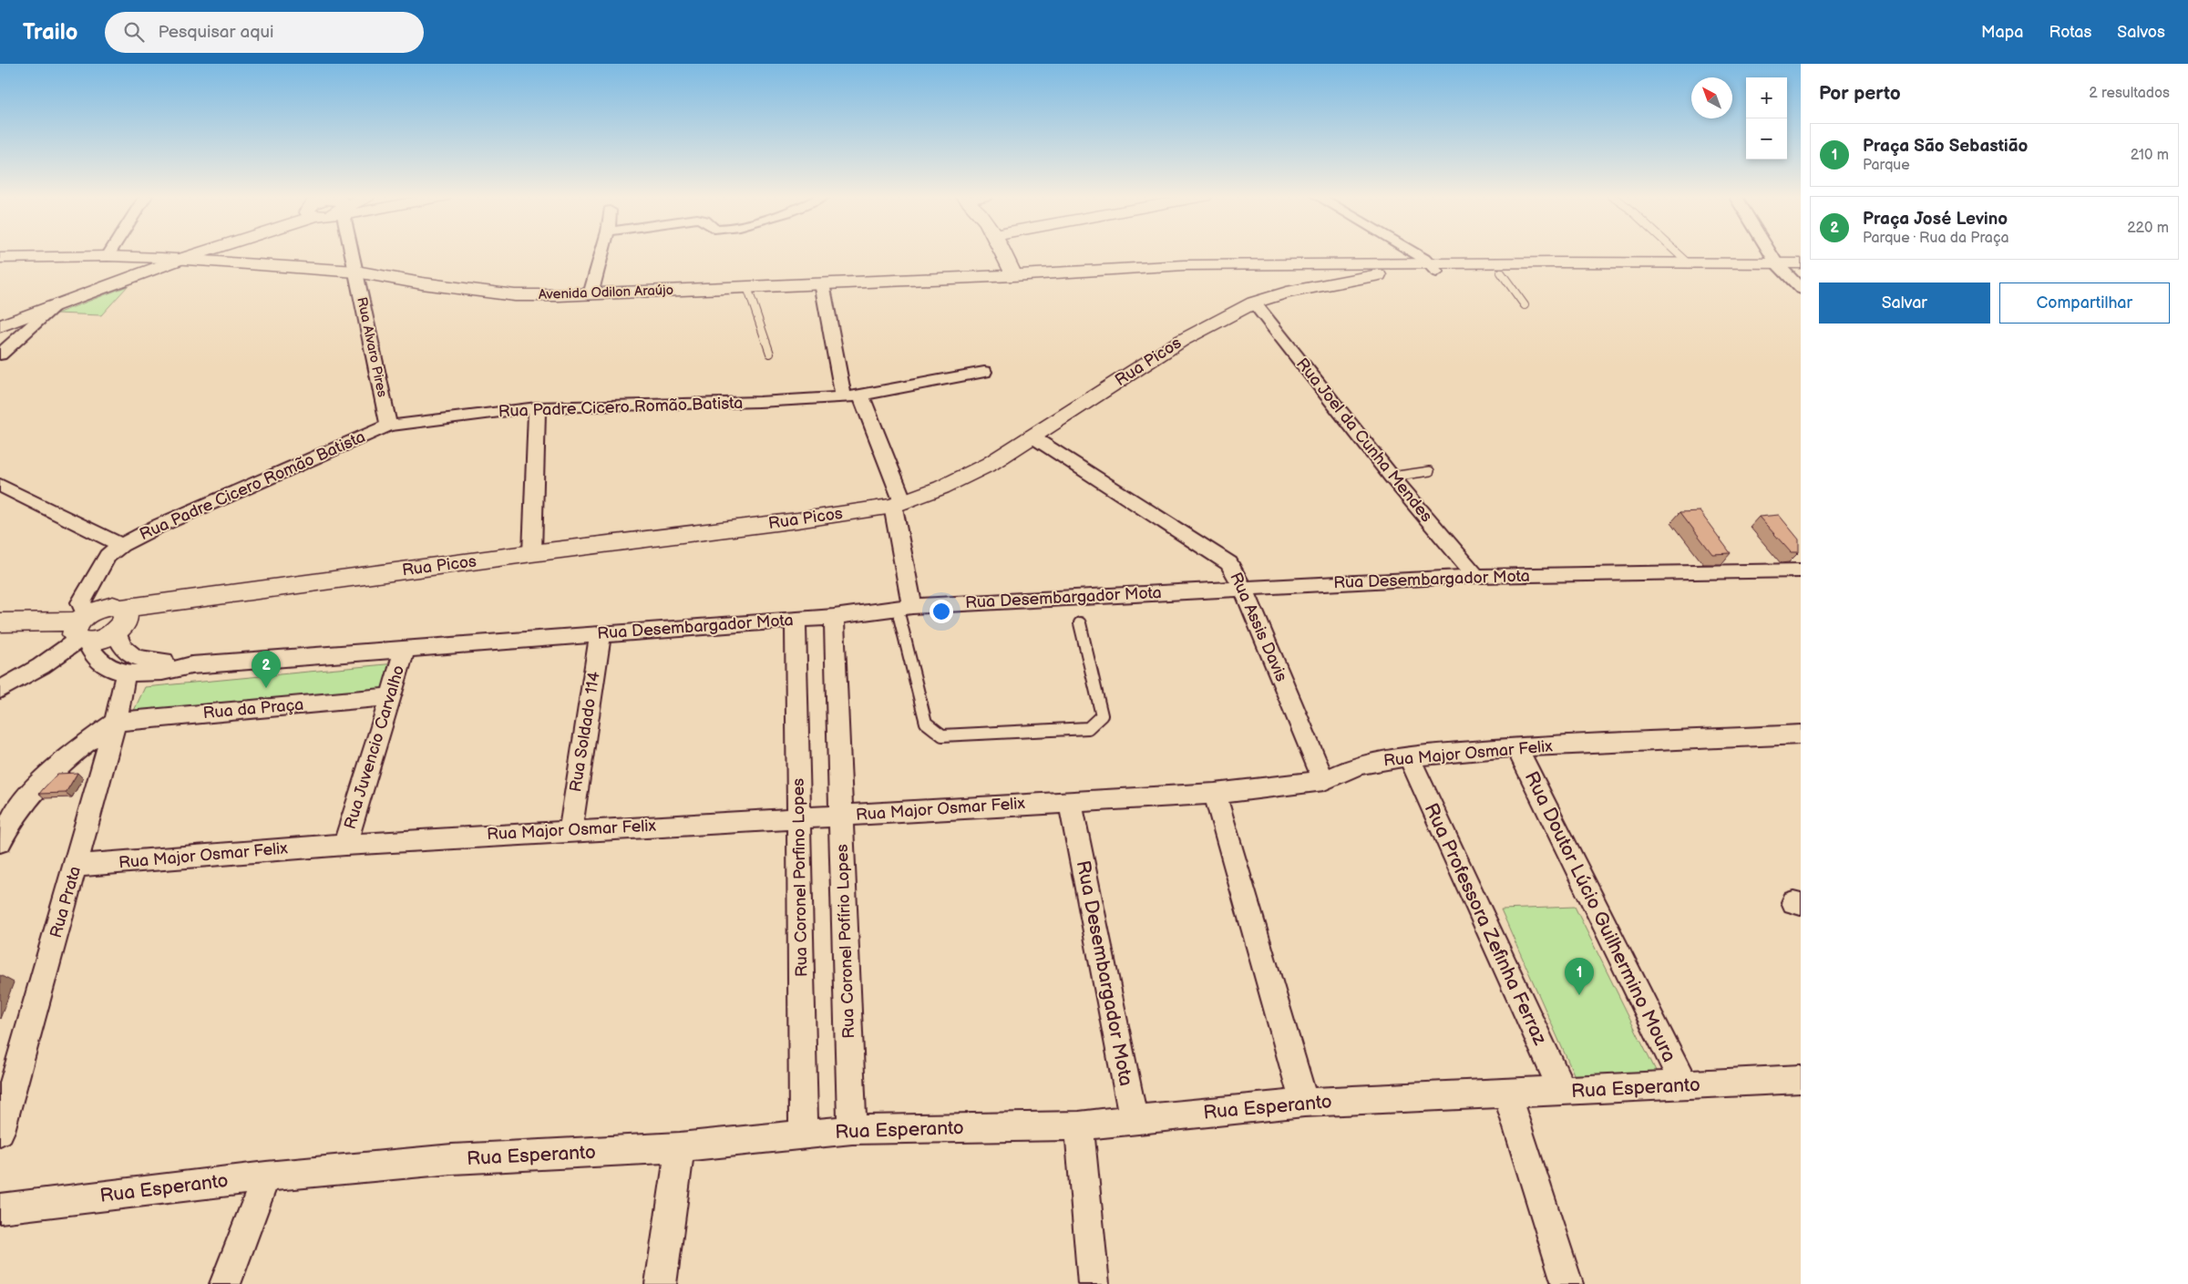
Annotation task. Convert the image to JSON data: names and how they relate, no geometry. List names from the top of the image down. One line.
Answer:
{"streets":{"main road":["Avenida Odilon Araújo","Rua Picos"],"street":["Rua Alvaro Pires","Rua Padre Cicero Romão Batista","Rua Joel da Cunha Mendes","Rua Desembargador Mota","Rua Assis Davis","Rua da Praça","Rua Soldado 114","Rua Juvencio Carvalho","Rua Major Osmar Felix","Rua Coronel Porfino Lopes","Rua Prata","Rua Doutor Lúcio Guilhermino Moura","Rua Professora Zefinha Ferraz","Rua Coronel Pofírio Lopes","Rua Esperanto"]},"crossings":[["Avenida Odilon Araújo","Rua Alvaro Pires"],["Avenida Odilon Araújo","Rua Picos"],["Rua Alvaro Pires","Rua Padre Cicero Romão Batista"],["Rua Picos","Rua Padre Cicero Romão Batista"],["Rua Picos","Rua Joel da Cunha Mendes"],["Rua Picos","Rua Desembargador Mota"],["Rua Picos","Rua Assis Davis"],["Rua Padre Cicero Romão Batista","Rua Desembargador Mota"],["Rua Joel da Cunha Mendes","Rua Desembargador Mota"],["Rua Desembargador Mota","Rua Assis Davis"],["Rua Desembargador Mota","Rua Soldado 114"],["Rua Desembargador Mota","Rua Juvencio Carvalho"],["Rua Desembargador Mota","Rua Major Osmar Felix"],["Rua Desembargador Mota","Rua Coronel Porfino Lopes"],["Rua Desembargador Mota","Rua Prata"],["Rua Desembargador Mota","Rua Coronel Pofírio Lopes"],["Rua Desembargador Mota","Rua Esperanto"],["Rua Assis Davis","Rua Major Osmar Felix"],["Rua da Praça","Rua Juvencio Carvalho"],["Rua da Praça","Rua Prata"],["Rua Soldado 114","Rua Major Osmar Felix"],["Rua Juvencio Carvalho","Rua Major Osmar Felix"],["Rua Major Osmar Felix","Rua Coronel Porfino Lopes"],["Rua Major Osmar Felix","Rua Prata"],["Rua Major Osmar Felix","Rua Doutor Lúcio Guilhermino Moura"],["Rua Major Osmar Felix","Rua Professora Zefinha Ferraz"],["Rua Major Osmar Felix","Rua Coronel Pofírio Lopes"],["Rua Coronel Porfino Lopes","Rua Esperanto"],["Rua Doutor Lúcio Guilhermino Moura","Rua Esperanto"],["Rua Professora Zefinha Ferraz","Rua Esperanto"],["Rua Coronel Pofírio Lopes","Rua Esperanto"]],"north":"top left","page":{"header":"Trailo","search":"Pesquisar aqui","nav":["Mapa","Rotas","Salvos"],"heading":["Por perto","2 resultados"],"map_buttons":["+","−"],"list":[{"mark":"1","name":"Praça São Sebastião","note":"Parque","value":"210 m"},{"mark":"2","name":"Praça José Levino","note":"Parque · Rua da Praça","value":"220 m"}],"buttons":["Salvar","Compartilhar"],"pins":["2","1"]}}
